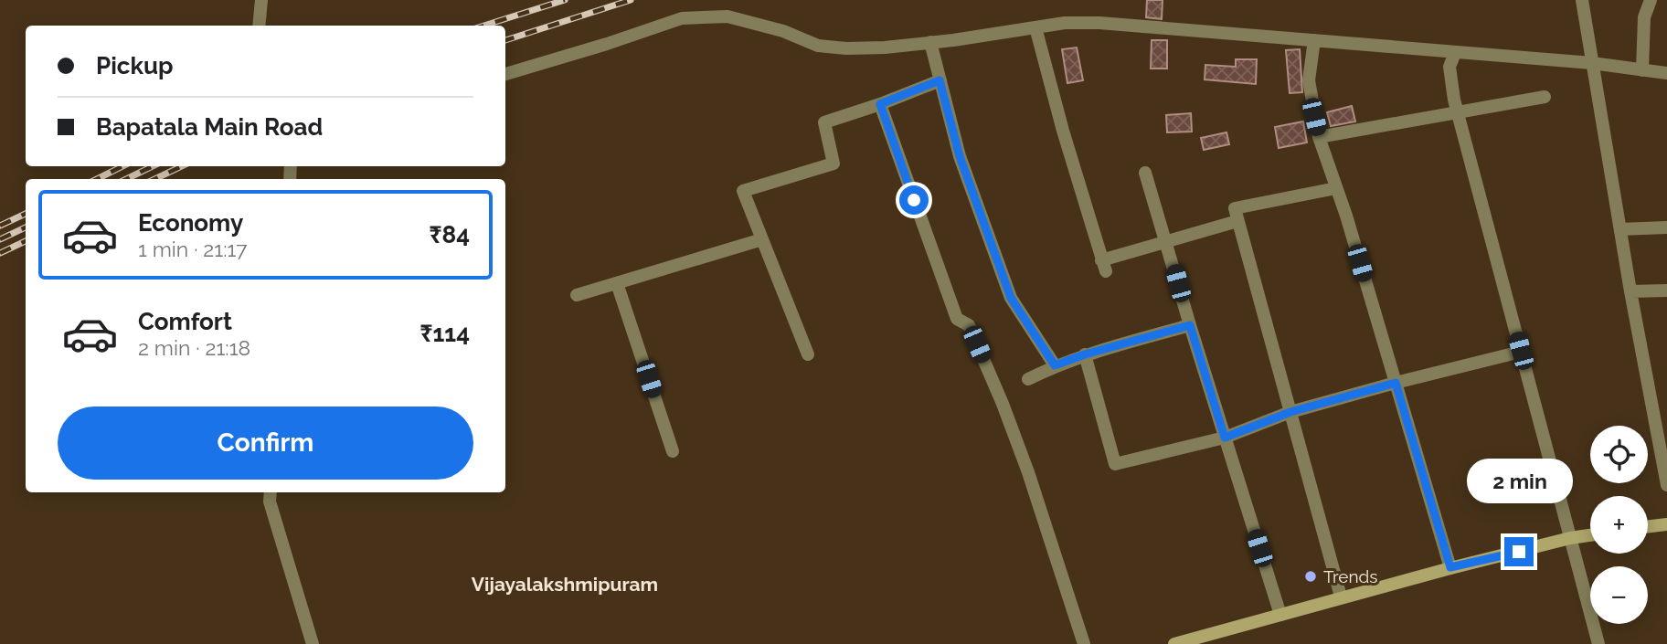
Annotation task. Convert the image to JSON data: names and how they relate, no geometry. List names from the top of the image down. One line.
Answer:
{"districts":["Vijayalakshmipuram"],"places":["Trends"],"page":{"banner":["Pickup","Bapatala Main Road"],"list":[{"name":"Economy","note":"1 min · 21:17","value":"₹84"},{"name":"Comfort","note":"2 min · 21:18","value":"₹114"}],"buttons":"Confirm","map_buttons":["+","−"],"bubble":"2 min"}}
